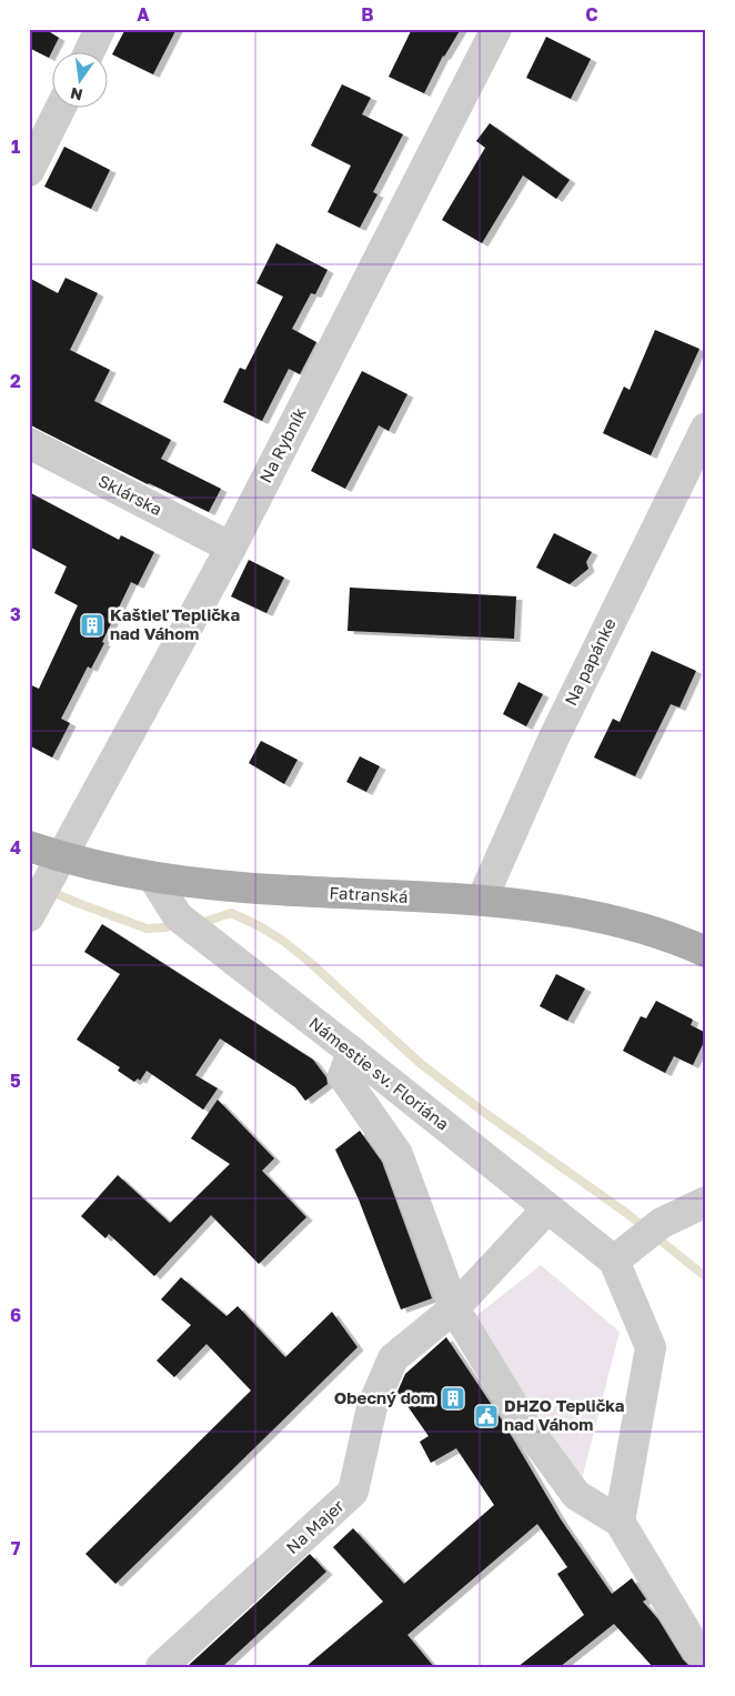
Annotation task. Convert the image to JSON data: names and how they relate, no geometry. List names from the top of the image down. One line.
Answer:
{"streets":{"main road":["Fatranská"],"street":["Na Rybník","Sklárska","Na papánke","Námestie sv. Floriána","Na Majer"]},"crossings":[["Na Rybník","Sklárska"],["Na Rybník","Fatranská"],["Na papánke","Fatranská"],["Fatranská","Námestie sv. Floriána"],["Námestie sv. Floriána","Na Majer"]],"places":{"building":["Kaštieľ Teplička nad Váhom","Obecný dom"],"public building":["DHZO Teplička nad Váhom"]},"north":"bottom","grid":{"columns":["A","B","C"],"rows":["1","2","3","4","5","6","7"]}}
